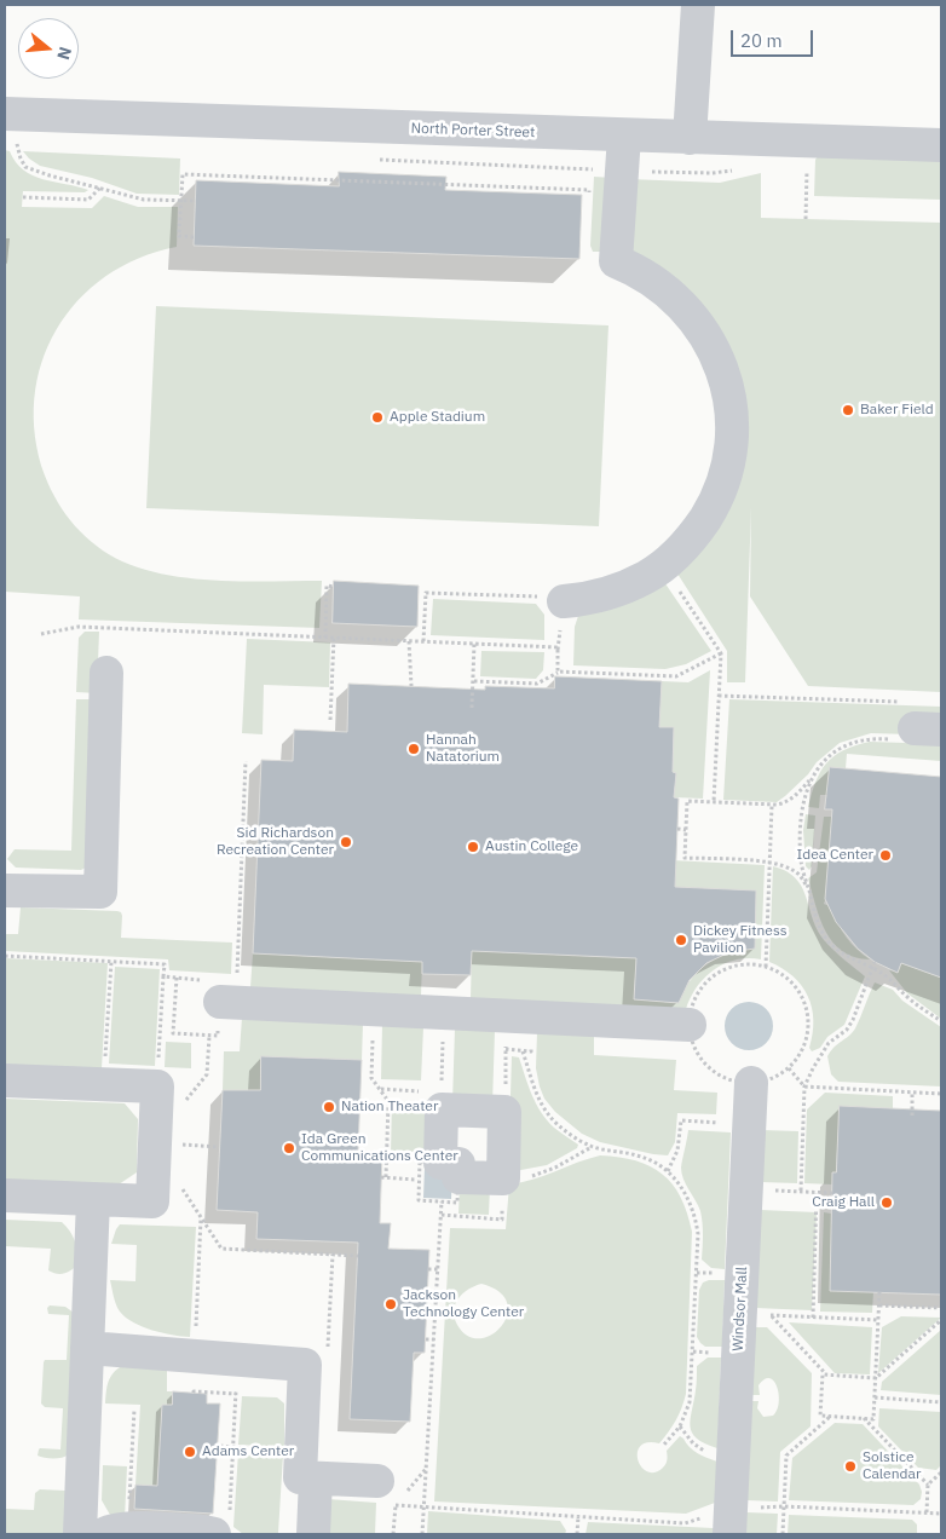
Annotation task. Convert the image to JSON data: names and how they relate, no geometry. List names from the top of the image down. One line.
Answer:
{"streets":{"street":["North Porter Street","Windsor Mall"]},"places":["Baker Field","Apple Stadium","Hannah Natatorium","Sid Richardson Recreation Center","Austin College","Idea Center","Dickey Fitness Pavilion","Nation Theater","Ida Green Communications Center","Craig Hall","Jackson Technology Center","Adams Center","Solstice Calendar"],"scale_bar":"20 m","north":"right"}
